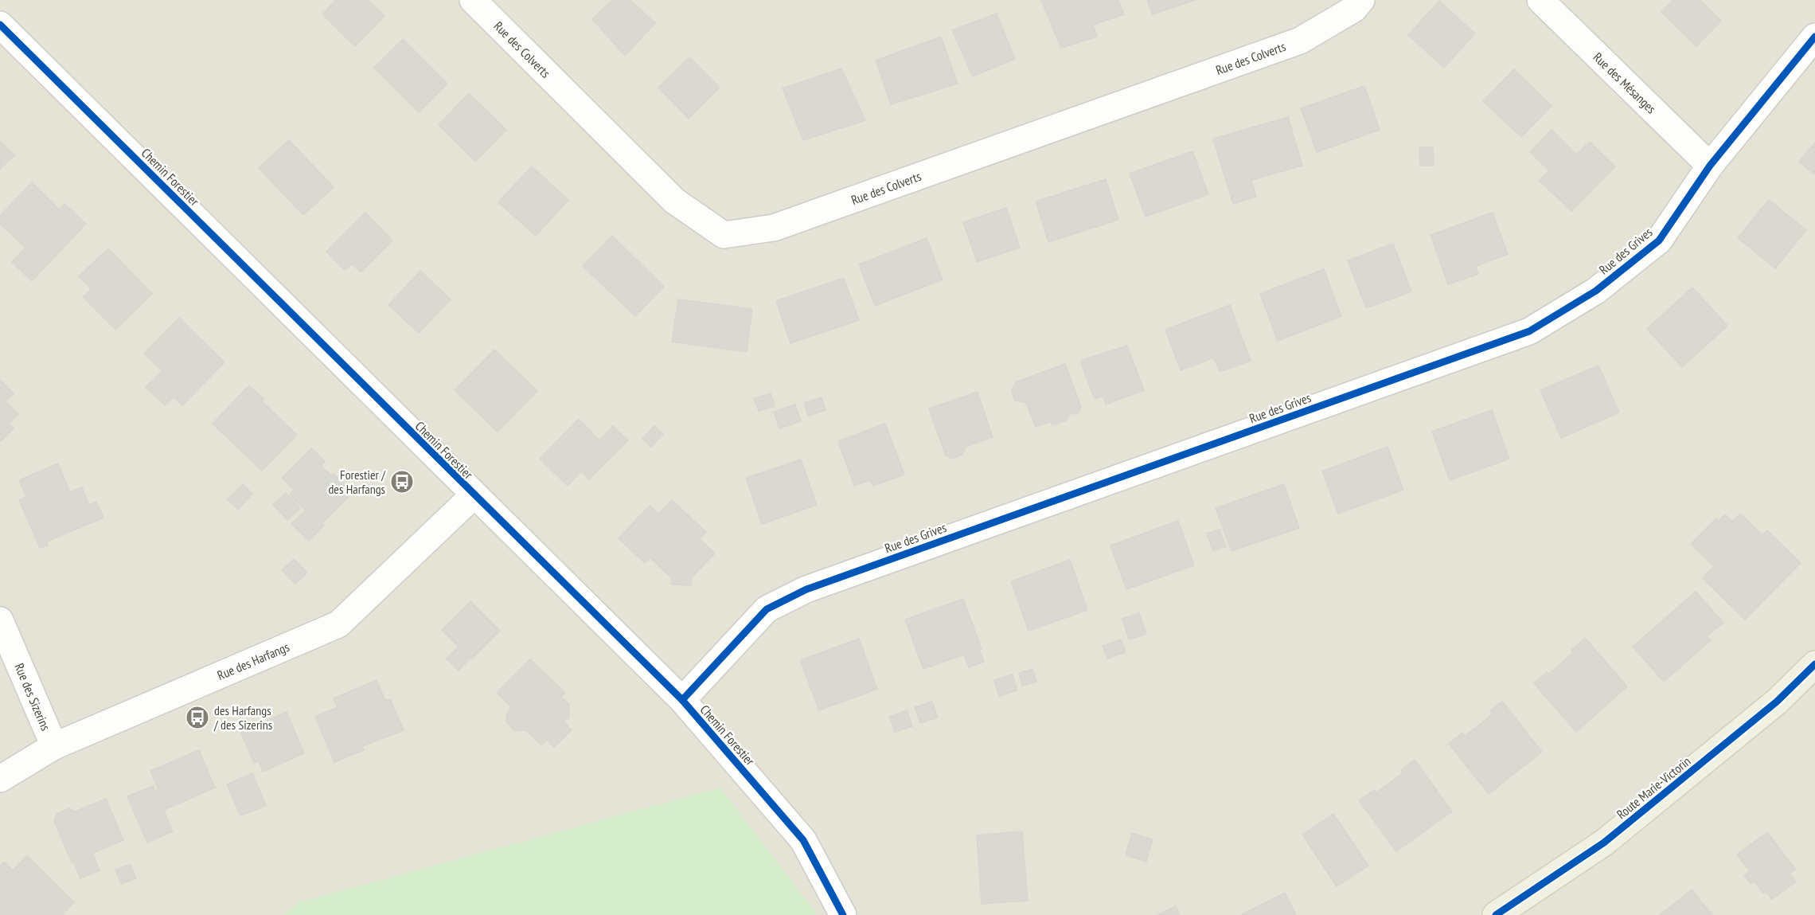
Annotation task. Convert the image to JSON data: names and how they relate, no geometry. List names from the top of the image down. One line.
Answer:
{"streets":{"main road":["Route Marie-Victorin"],"street":["Rue des Colverts","Rue des Mésanges","Chemin Forestier","Rue des Grives","Rue des Harfangs","Rue des Sizerins"]},"crossings":[["Rue des Mésanges","Rue des Grives"],["Chemin Forestier","Rue des Grives"],["Chemin Forestier","Rue des Harfangs"],["Rue des Harfangs","Rue des Sizerins"]],"places":{"bus stop":["Forestier / des Harfangs","des Harfangs / des Sizerins"]}}
